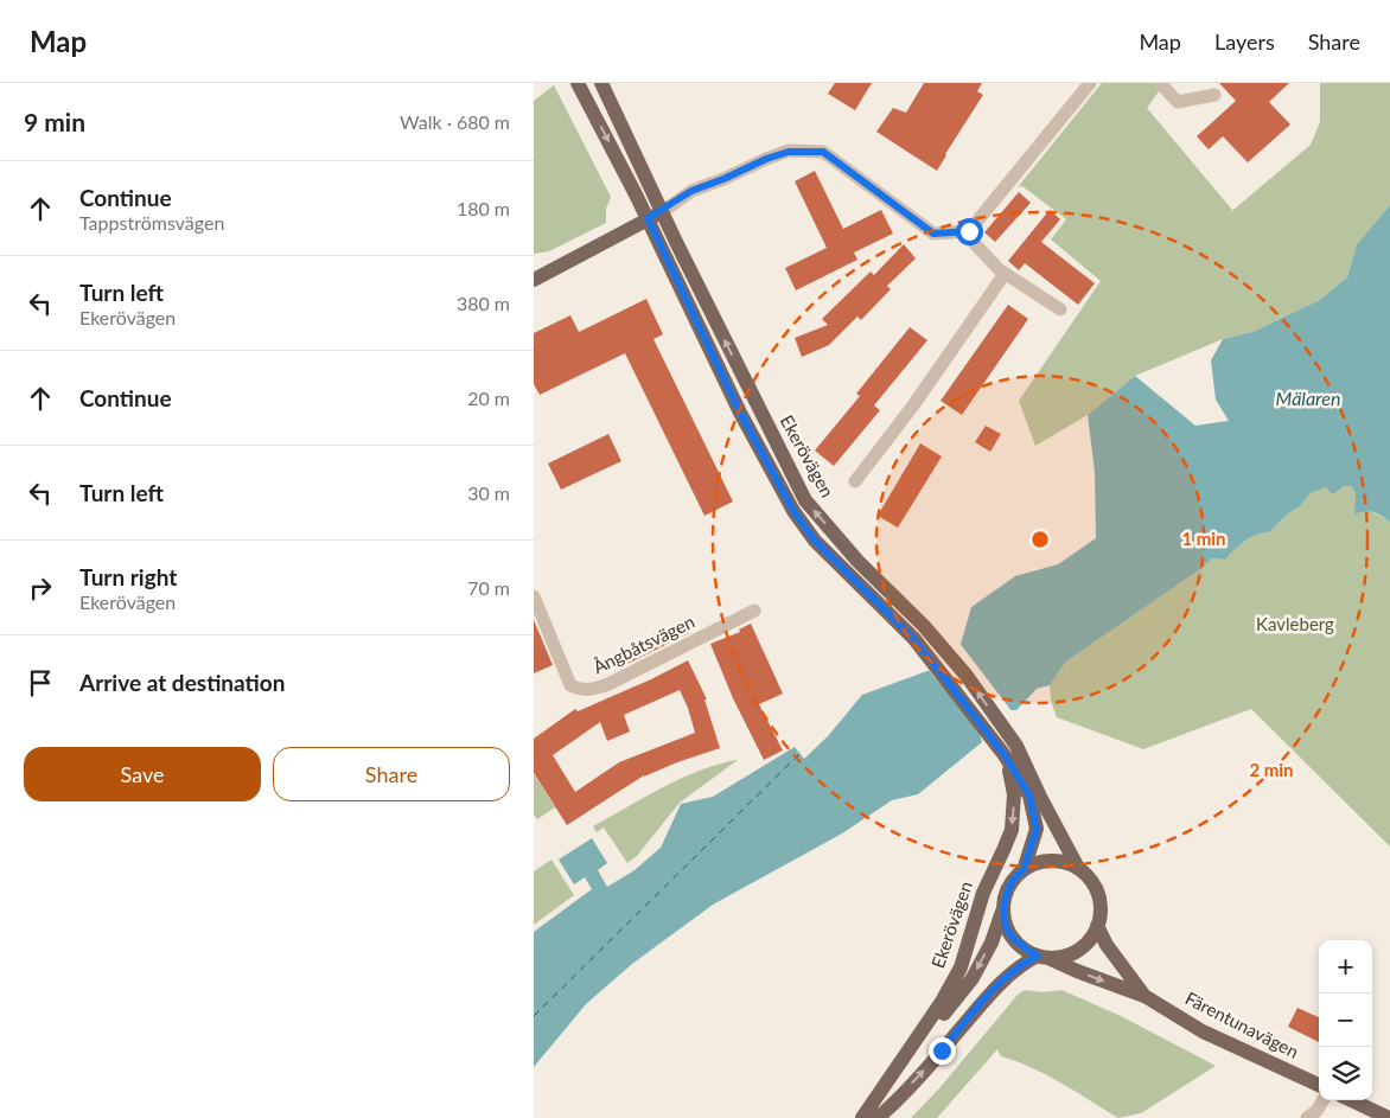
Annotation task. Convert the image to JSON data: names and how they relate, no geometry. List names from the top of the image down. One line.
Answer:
{"streets":{"main road":["Ekerövägen","Färentunavägen"],"street":["Ångbåtsvägen"]},"crossings":[["Ekerövägen","Färentunavägen"]],"water":["Mälaren"],"parks":["Kavleberg"],"page":{"header":"Map","nav":["Map","Layers","Share"],"heading":["9 min","Walk · 680 m"],"list":[["Continue","Tappströmsvägen","180 m"],["Turn left","Ekerövägen","380 m"],["Continue","20 m"],["Turn left","30 m"],["Turn right","Ekerövägen","70 m"],"Arrive at destination"],"buttons":["Save","Share"],"map_buttons":["+","−"]},"rings":["1 min","2 min"]}
